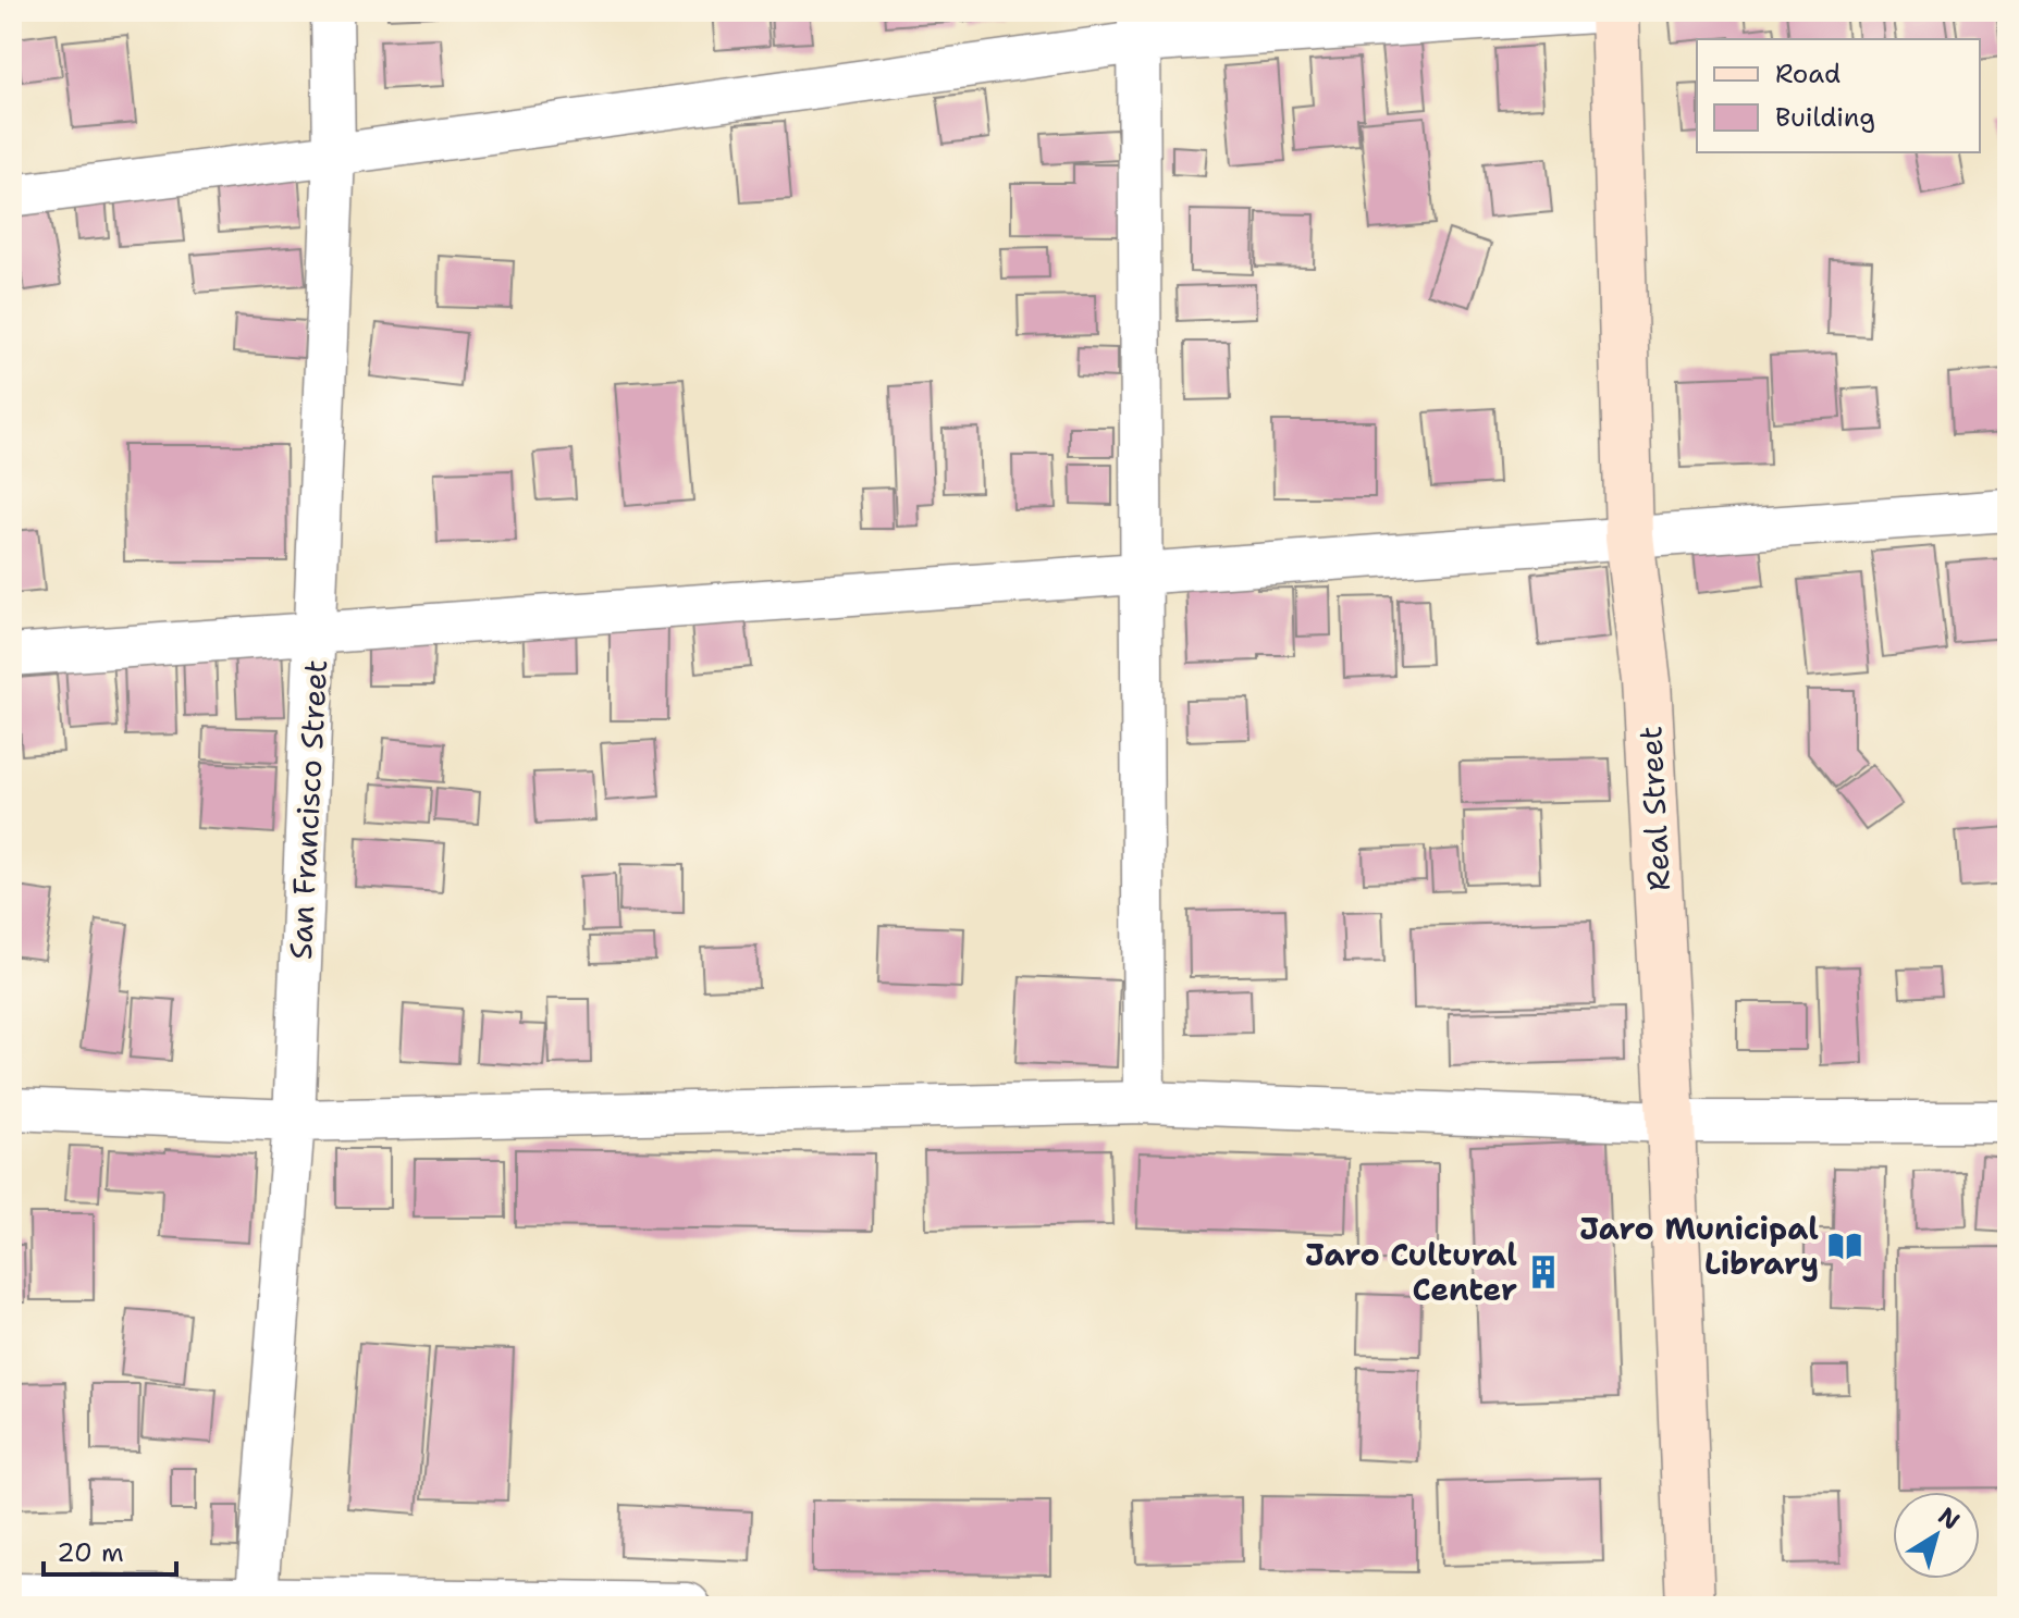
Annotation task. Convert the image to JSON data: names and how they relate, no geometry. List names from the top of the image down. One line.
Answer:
{"streets":{"main road":["Real Street"],"street":["San Francisco Street"]},"places":{"library":["Jaro Municipal Library"],"building":["Jaro Cultural Center"]},"legend":["Road","Building"],"scale_bar":"20 m","north":"top right"}
